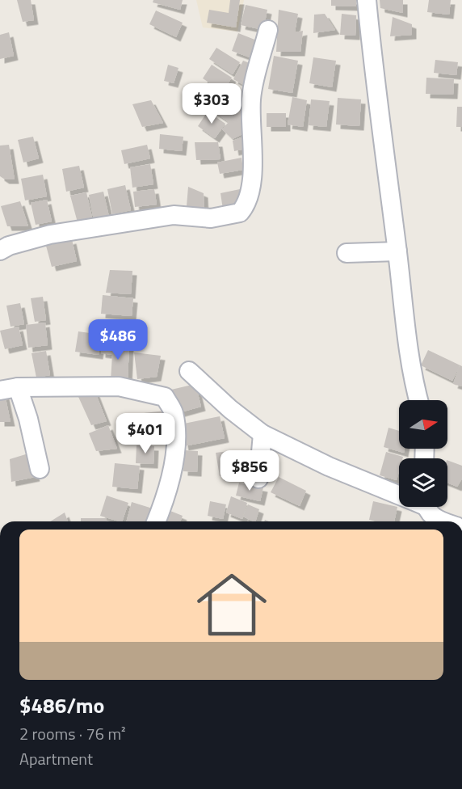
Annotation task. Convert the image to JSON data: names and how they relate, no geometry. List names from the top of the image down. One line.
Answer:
{"north":"right","page":{"price":["$303","$486","$401","$856"],"list":[{"name":"$486/mo","note":"2 rooms · 76 m² · Apartment"}]}}
